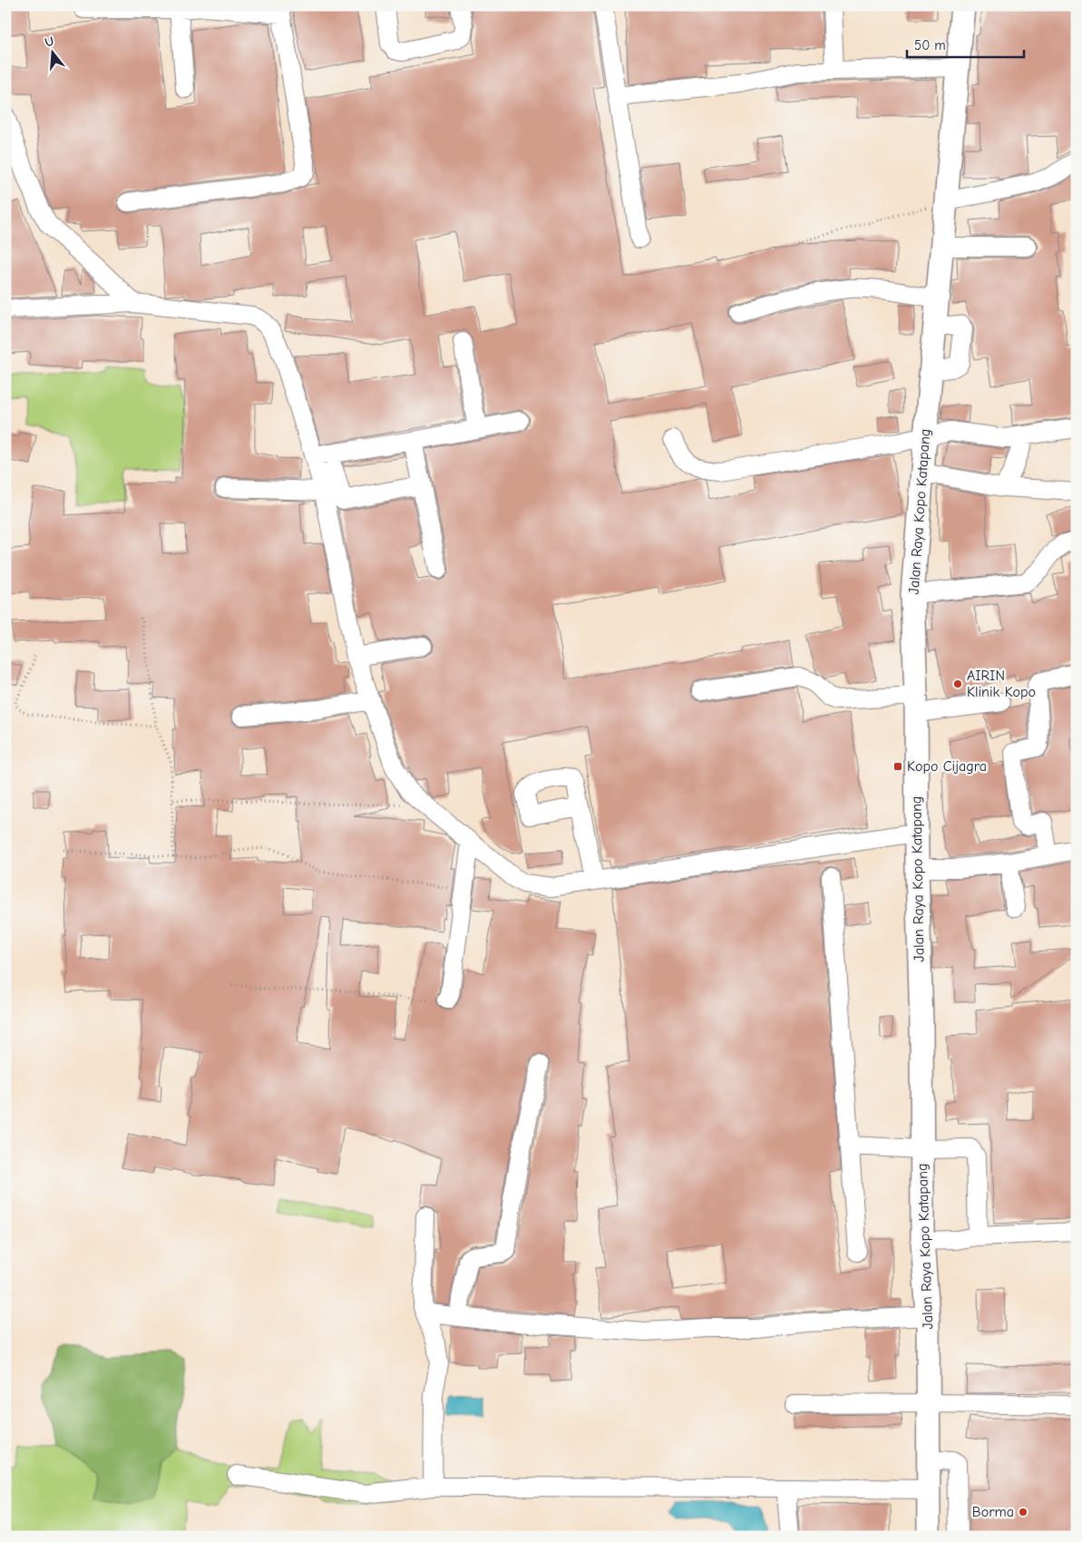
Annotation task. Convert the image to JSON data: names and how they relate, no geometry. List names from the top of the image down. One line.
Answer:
{"streets":{"main road":["Jalan Raya Kopo Katapang"]},"places":{"other":["AIRIN Klinik Kopo","Borma"],"transit":["Kopo Cijagra"]},"scale_bar":"50 m","north":"top"}
